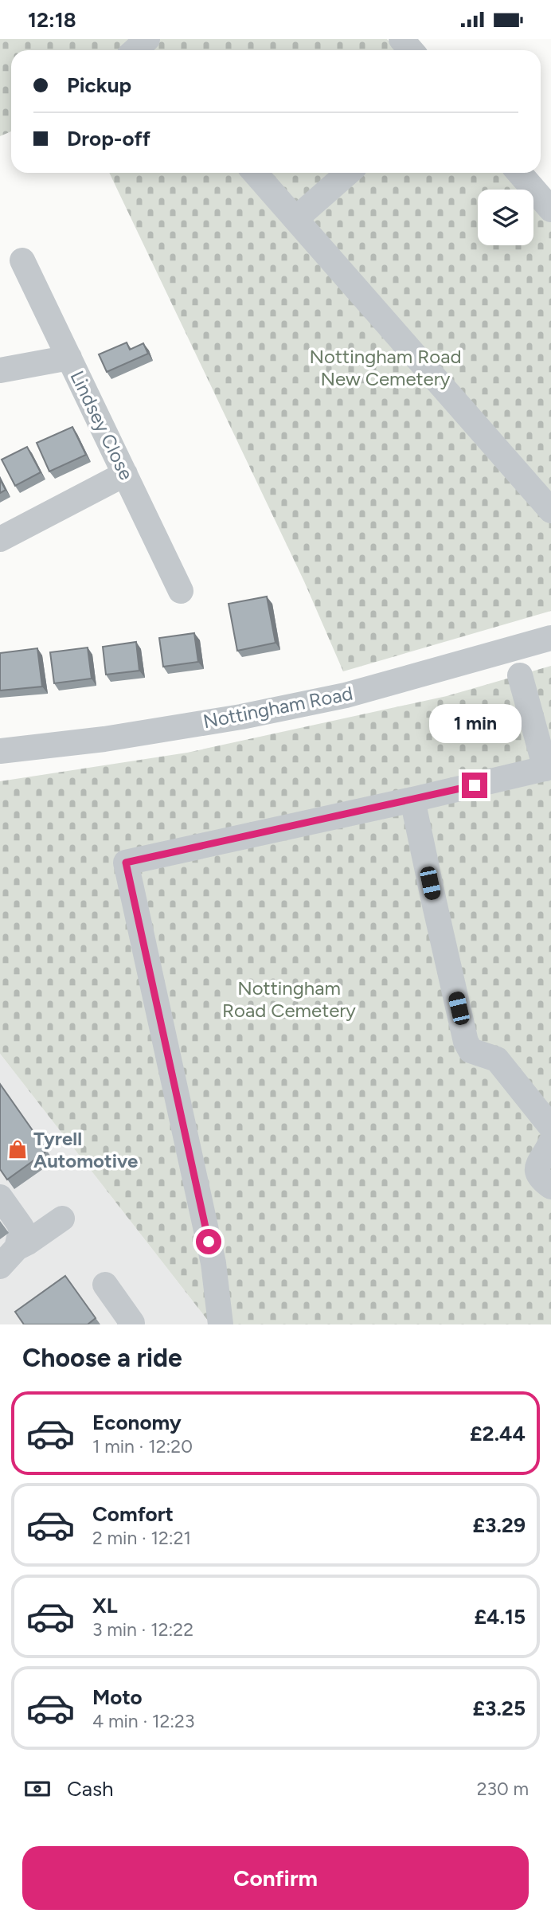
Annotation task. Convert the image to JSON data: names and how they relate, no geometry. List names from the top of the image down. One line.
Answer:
{"streets":{"street":["Lindsey Close","Nottingham Road"]},"parks":["Nottingham Road New Cemetery","Nottingham Road Cemetery"],"places":{"shop":["Tyrell Automotive"]},"page":{"status":"12:18","banner":["Pickup","Drop-off"],"bubble":"1 min","heading":"Choose a ride","list":[{"name":"Economy","note":"1 min · 12:20","value":"£2.44"},{"name":"Comfort","note":"2 min · 12:21","value":"£3.29"},{"name":"XL","note":"3 min · 12:22","value":"£4.15"},{"name":"Moto","note":"4 min · 12:23","value":"£3.25"}],"pay":["Cash","230 m"],"buttons":"Confirm"}}
